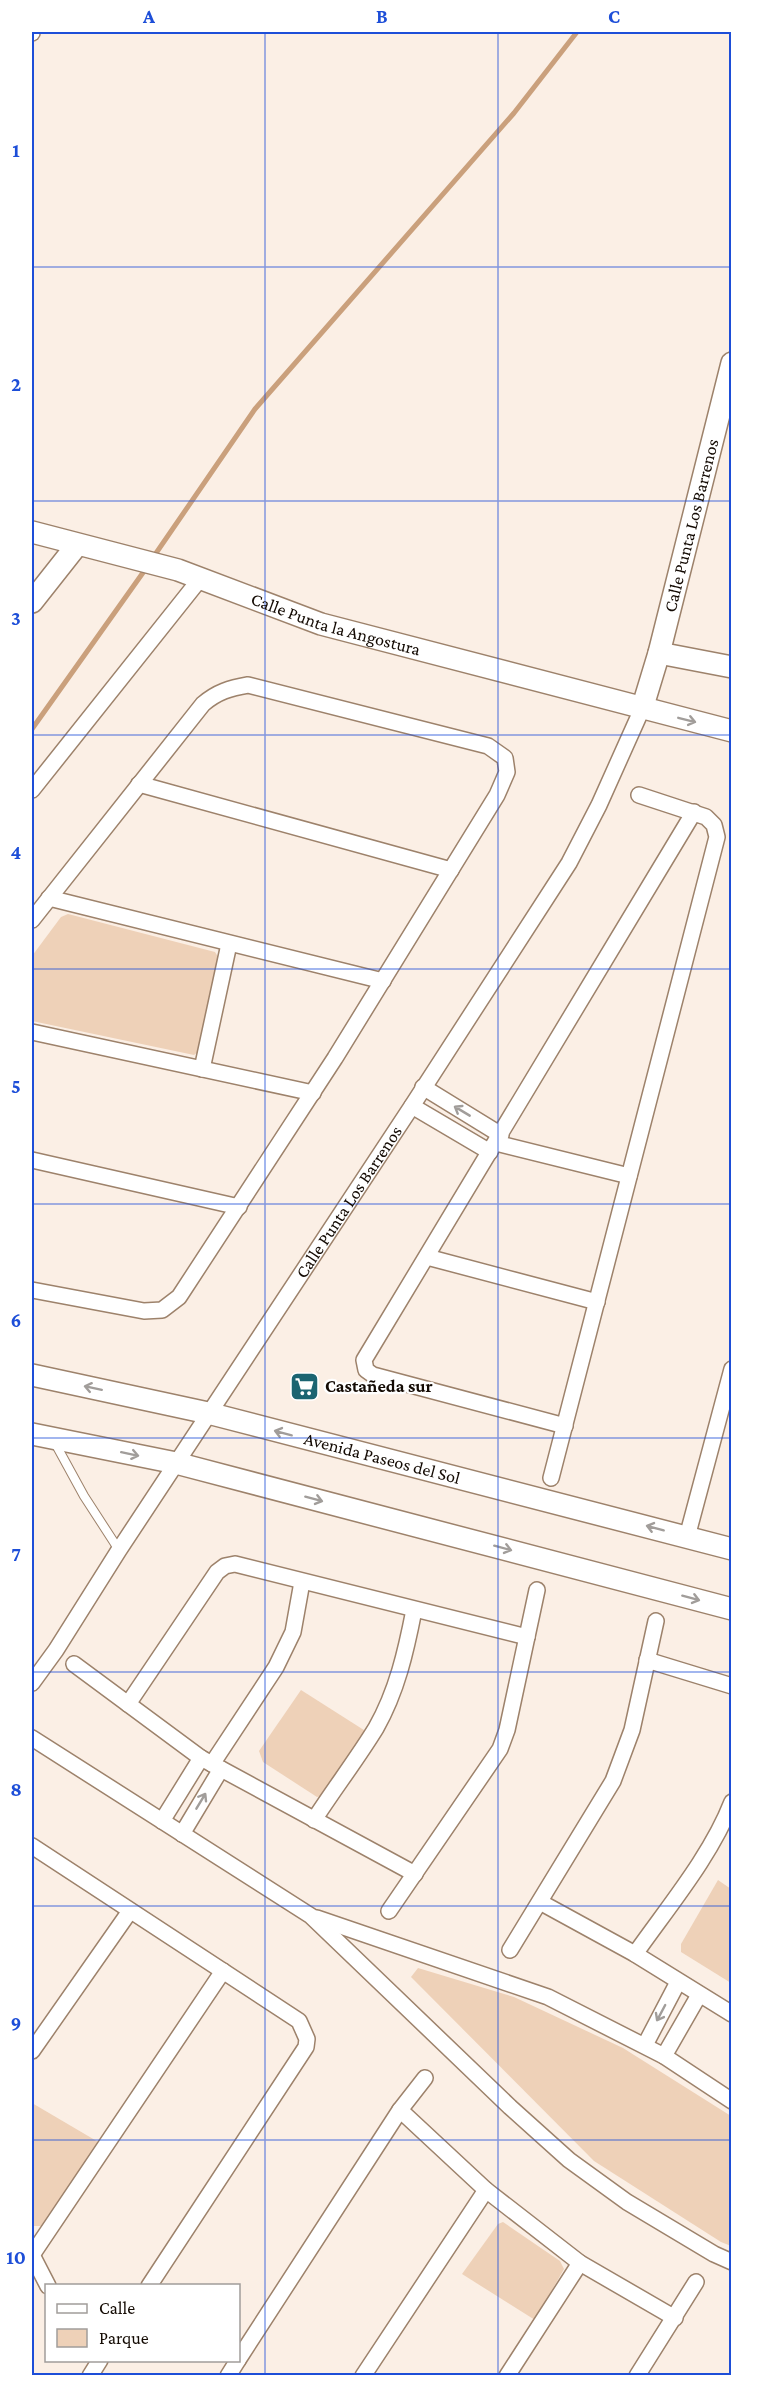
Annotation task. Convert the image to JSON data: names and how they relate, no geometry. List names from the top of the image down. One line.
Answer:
{"streets":{"street":["Calle Punta Los Barrenos","Calle Punta la Angostura","Avenida Paseos del Sol"]},"crossings":[["Calle Punta Los Barrenos","Calle Punta la Angostura"],["Calle Punta Los Barrenos","Avenida Paseos del Sol"]],"places":{"supermarket":["Castañeda sur"]},"legend":["Calle","Parque"],"grid":{"columns":["A","B","C"],"rows":["1","2","3","4","5","6","7","8","9","10"]}}
